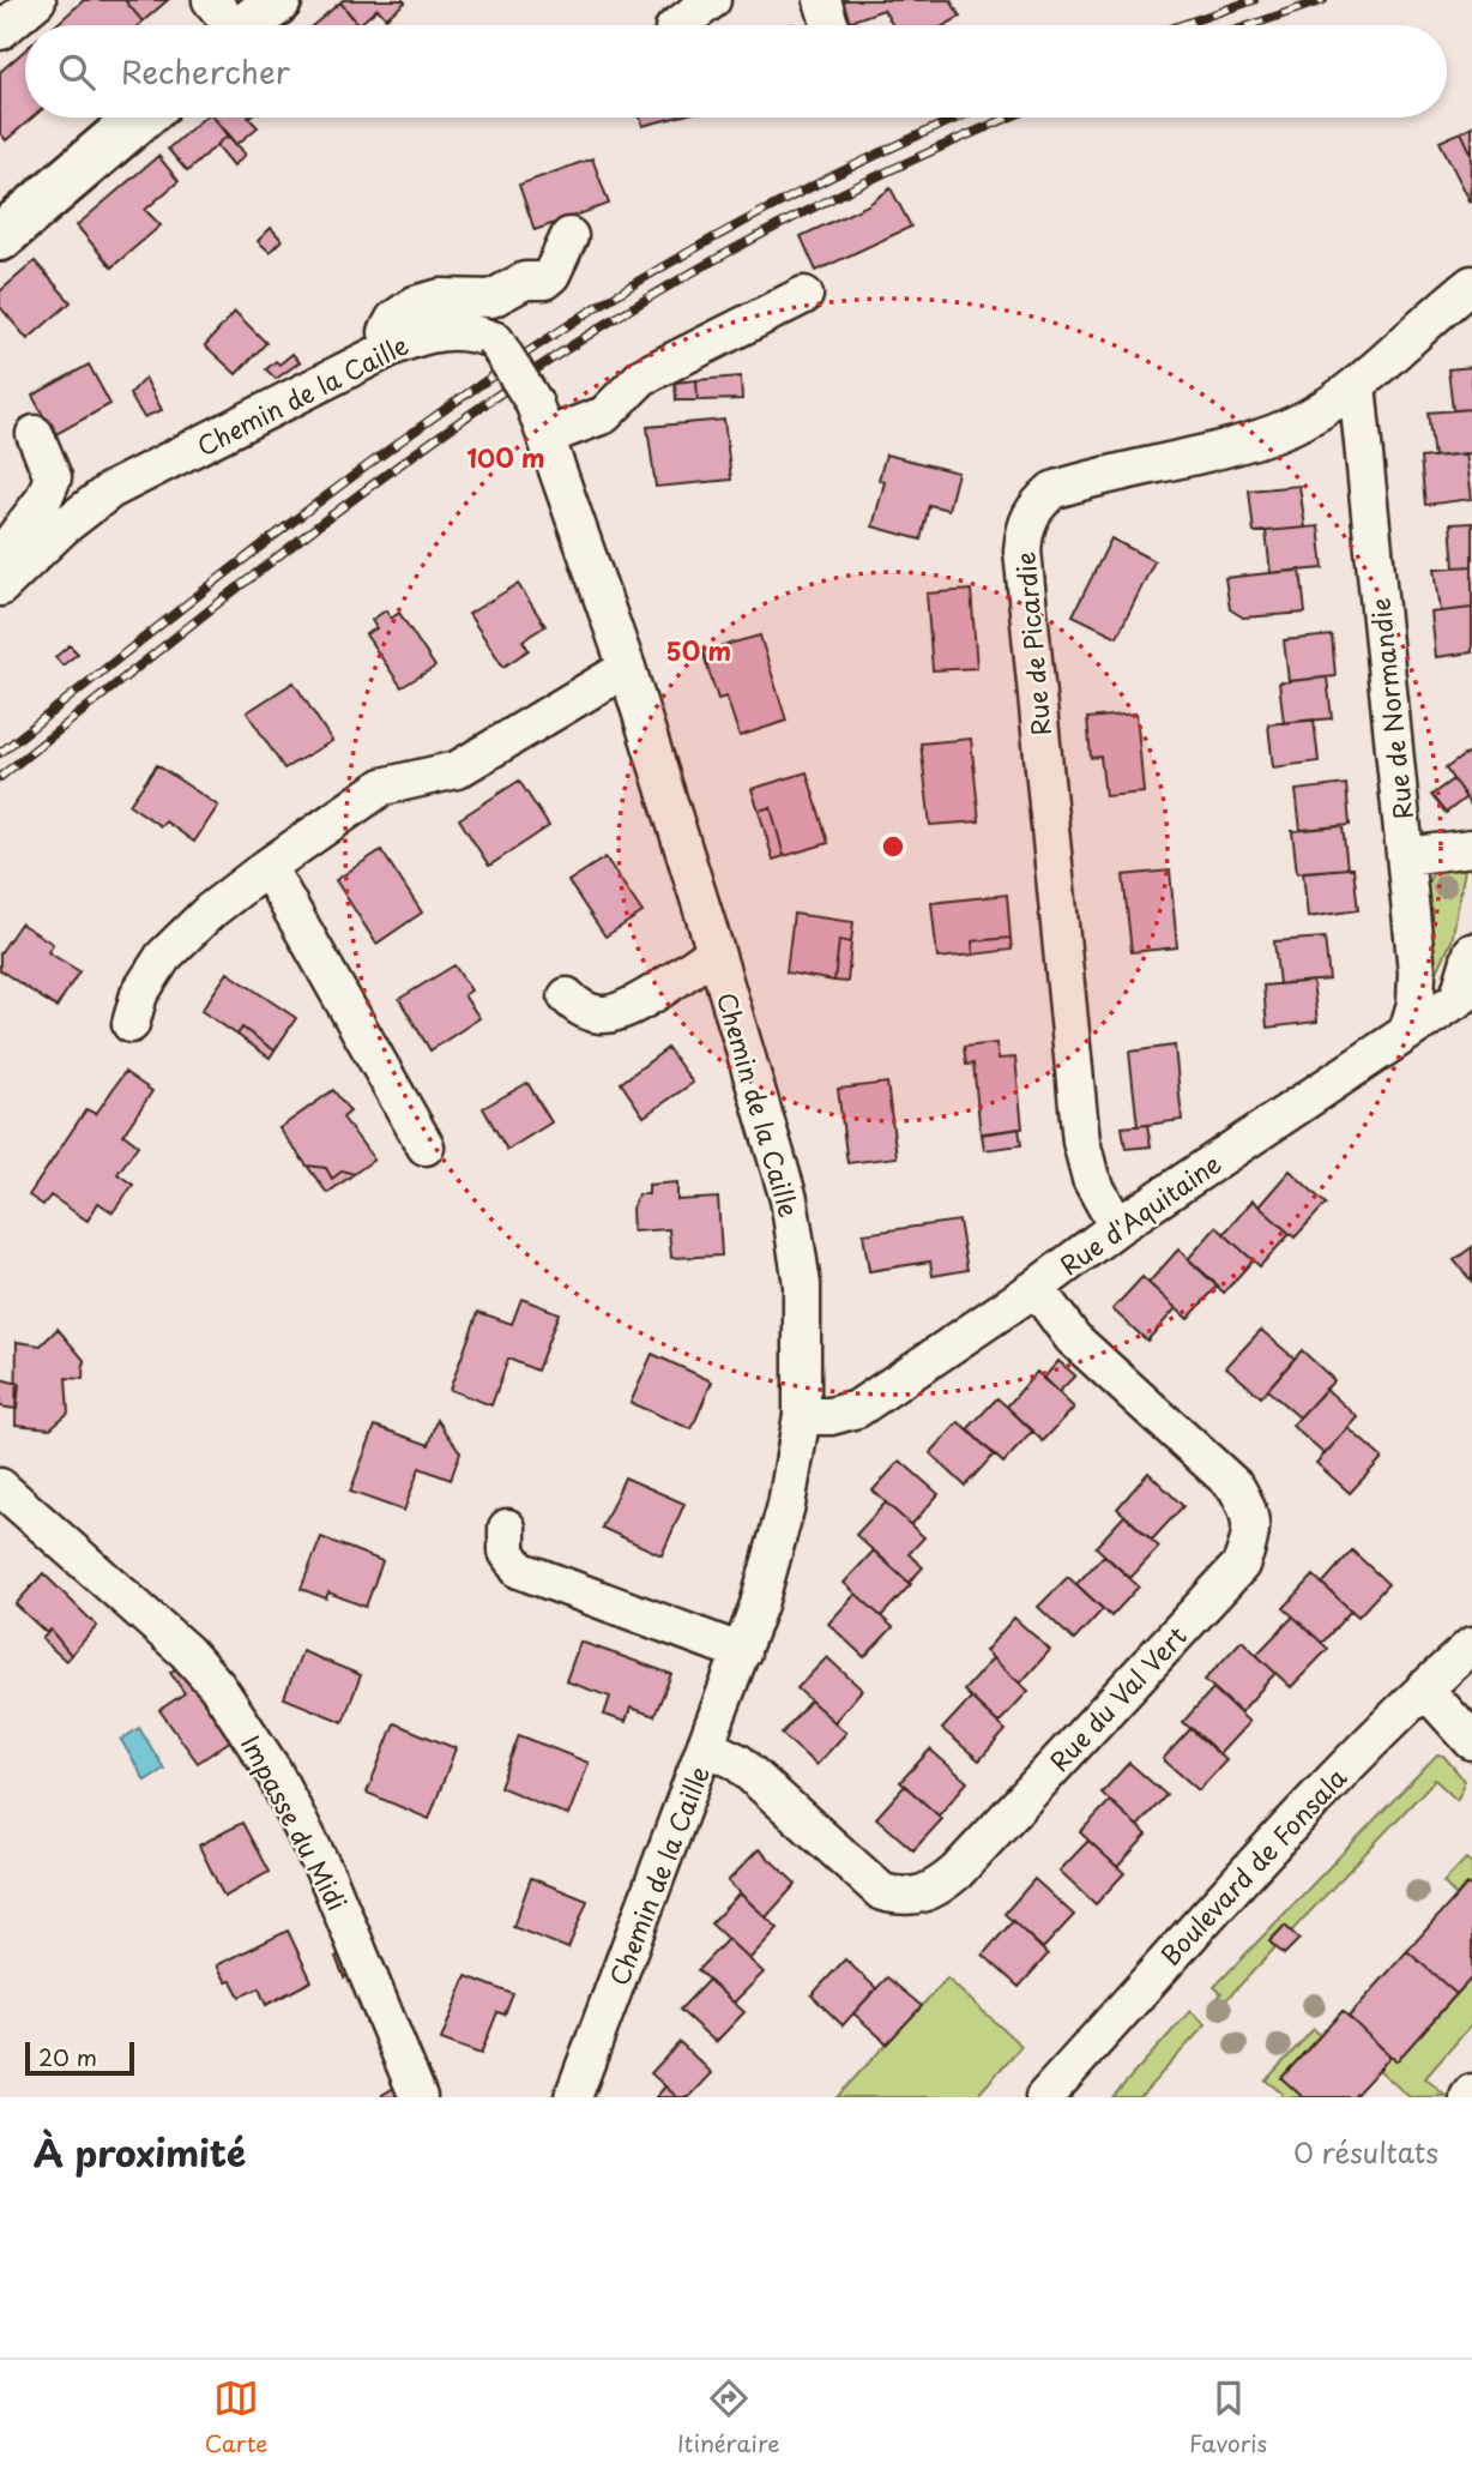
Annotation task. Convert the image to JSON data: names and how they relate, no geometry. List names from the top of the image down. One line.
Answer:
{"streets":{"street":["Chemin de la Caille","Rue de Picardie","Rue de Normandie","Rue d'Aquitaine","Rue du Val Vert","Impasse du Midi","Boulevard de Fonsala"]},"crossings":[["Chemin de la Caille","Rue d'Aquitaine"],["Chemin de la Caille","Rue du Val Vert"],["Rue de Picardie","Rue de Normandie"],["Rue de Picardie","Rue d'Aquitaine"],["Rue de Normandie","Rue d'Aquitaine"],["Rue d'Aquitaine","Rue du Val Vert"]],"scale_bar":"20 m","page":{"search":"Rechercher","scale":"20 m","heading":["À proximité","0 résultats"],"nav":["Carte","Itinéraire","Favoris"]},"rings":["100 m","50 m"]}
